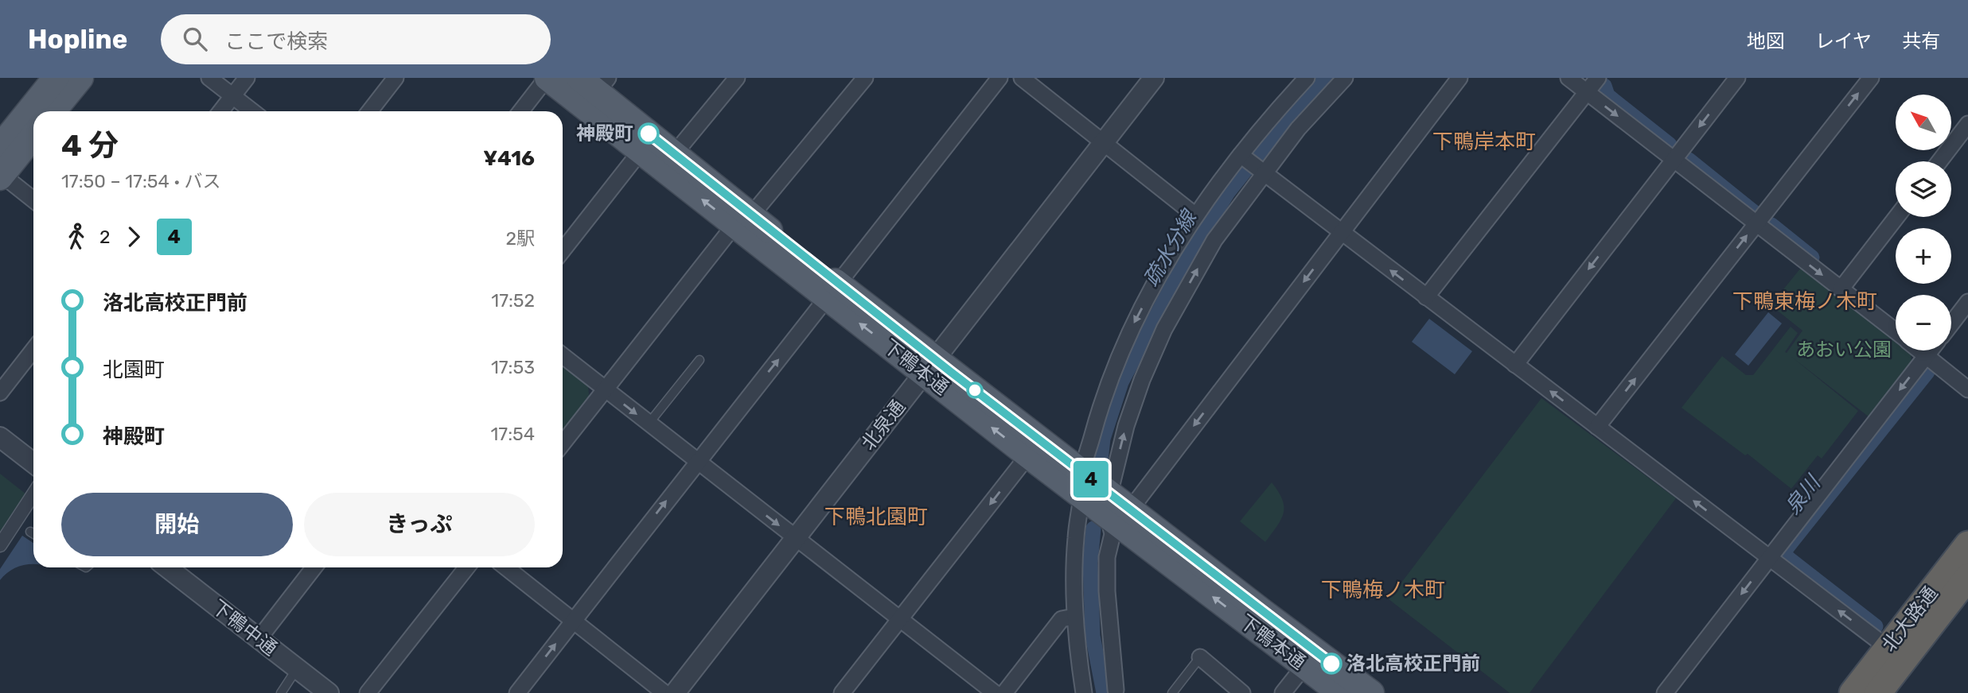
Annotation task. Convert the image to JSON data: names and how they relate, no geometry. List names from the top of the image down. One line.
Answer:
{"streets":{"highway":["北大路通"],"main road":["下鴨本通"],"street":["北泉通","下鴨中通"]},"crossings":[["下鴨本通","北泉通"]],"districts":["下鴨岸本町","下鴨東梅ノ木町","下鴨北園町","下鴨梅ノ木町"],"water":["疏水分線","泉川"],"parks":["あおい公園"],"places":["神殿町","洛北高校正門前"],"lines":["bus line 4"],"north":"top left","page":{"header":"Hopline","search":"ここで検索","nav":["地図","レイヤ","共有"],"on_map":"4","map_buttons":["+","−"],"heading":["4 分","17:50 – 17:54 · バス","¥416"],"legs":["2","4","2駅"],"list":[{"name":"洛北高校正門前","value":"17:52"},{"name":"北園町","value":"17:53"},{"name":"神殿町","value":"17:54"}],"buttons":["開始","きっぷ"]}}
